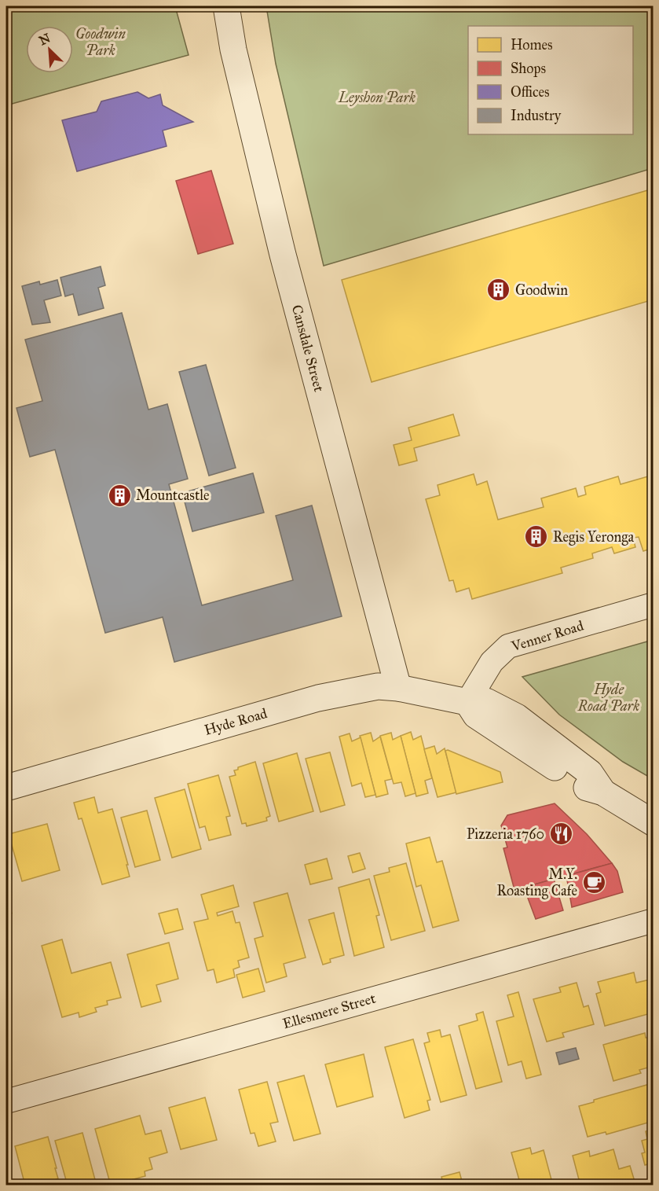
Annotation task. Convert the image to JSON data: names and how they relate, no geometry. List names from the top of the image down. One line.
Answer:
{"streets":{"street":["Cansdale Street","Venner Road","Hyde Road","Ellesmere Street"]},"crossings":[["Cansdale Street","Hyde Road"],["Venner Road","Hyde Road"]],"parks":["Goodwin Park","Leyshon Park","Hyde Road Park"],"places":{"building":["Goodwin","Mountcastle","Regis Yeronga"],"restaurant":["Pizzeria 1760"],"cafe":["M.Y. Roasting Cafe"]},"legend":["Homes","Shops","Offices","Industry"],"north":"top left"}
